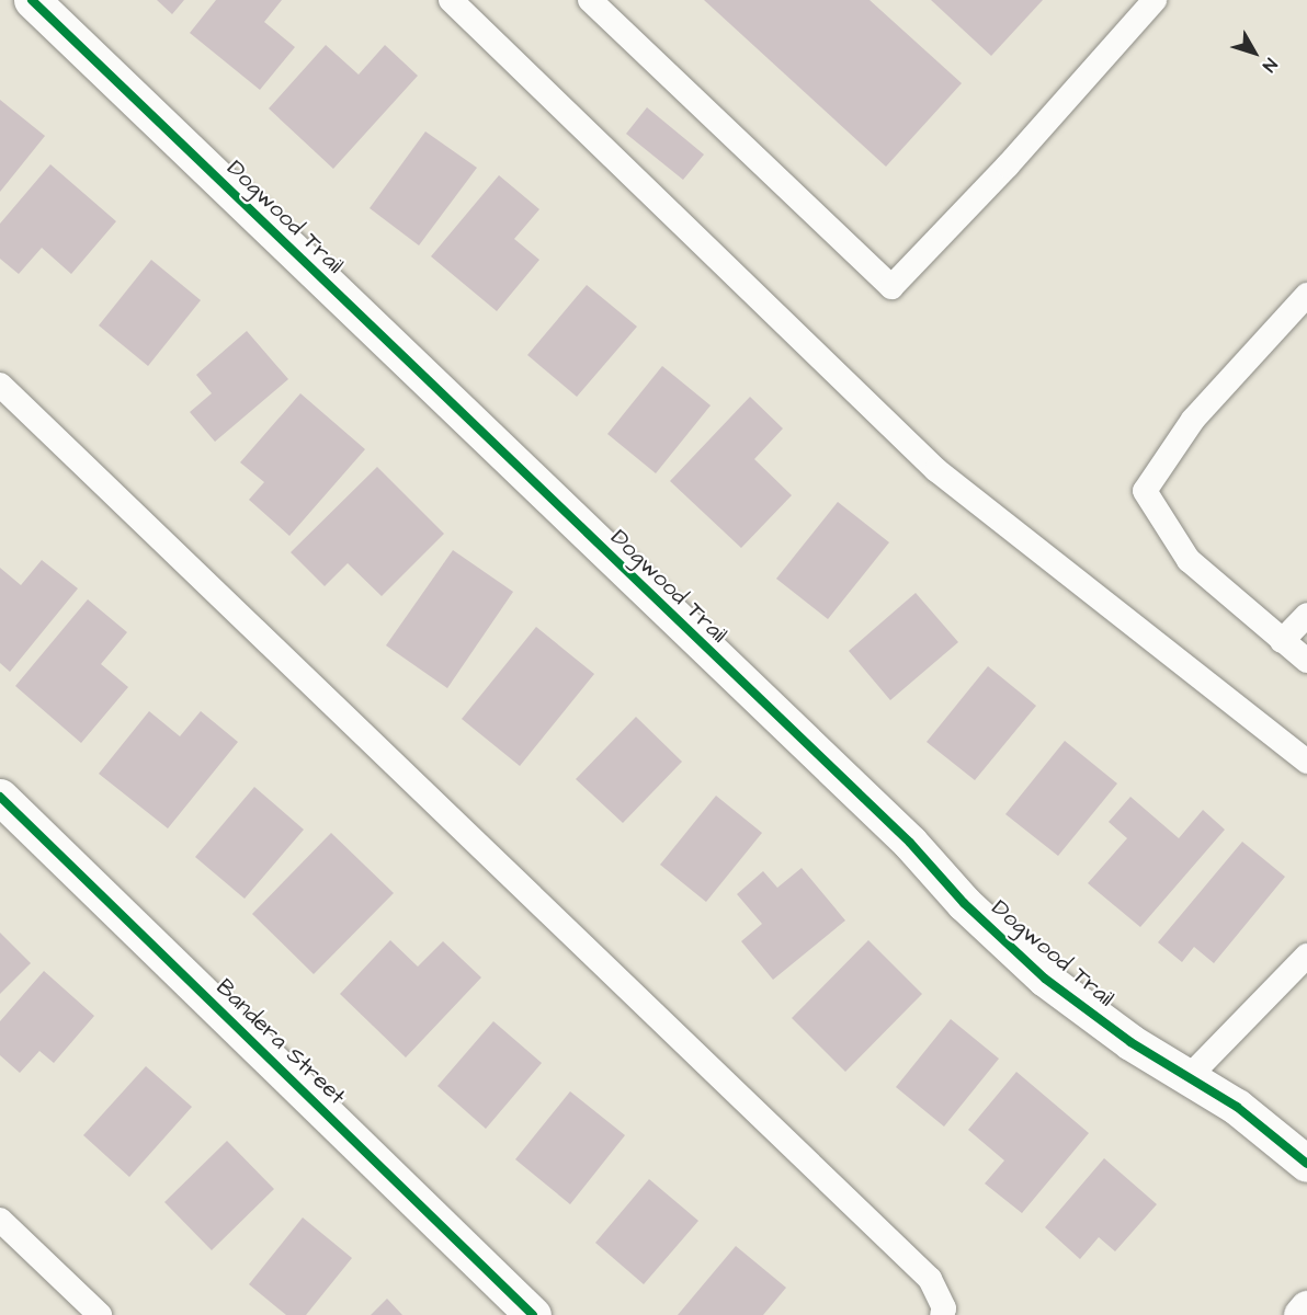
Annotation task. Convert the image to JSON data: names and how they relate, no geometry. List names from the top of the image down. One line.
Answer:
{"streets":{"street":["Dogwood Trail","Bandera Street"]},"north":"bottom right"}
